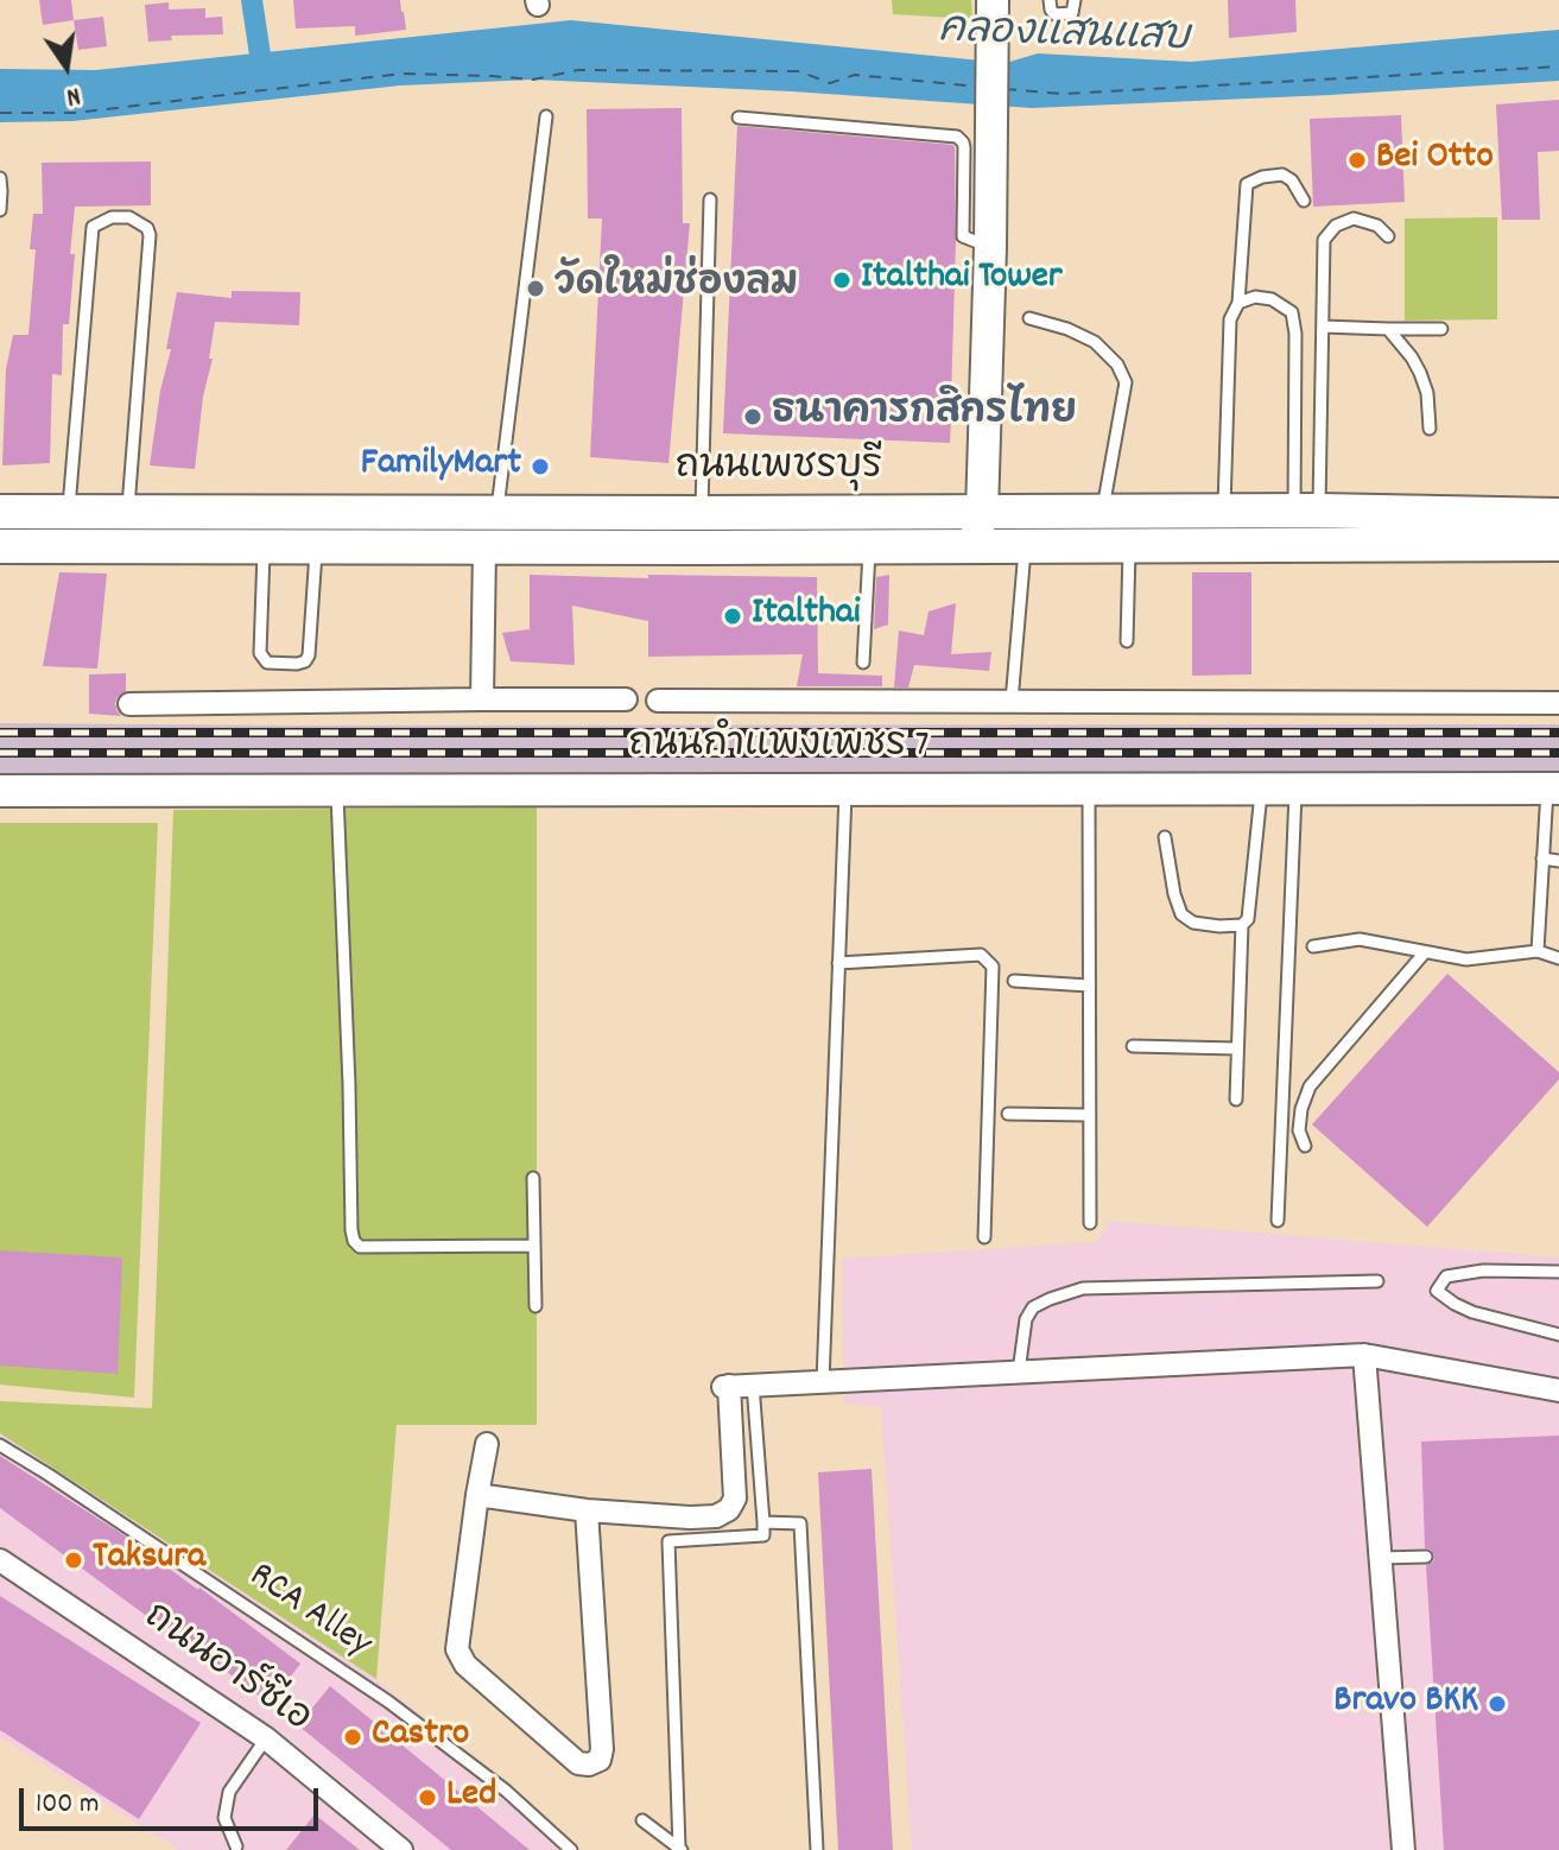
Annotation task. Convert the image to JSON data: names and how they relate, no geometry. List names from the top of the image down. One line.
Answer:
{"streets":{"main road":["ถนนเพชรบุรี"],"street":["ถนนกำแพงเพชร 7","ถนนอาร์ซีเอ"],"lane":["RCA Alley"]},"water":["คลองแสนแสบ"],"places":["Bei Otto","Italthai Tower","วัดใหม่ช่องลม","ธนาคารกสิกรไทย","FamilyMart","Italthai","Taksura","Bravo BKK","Castro","Led"],"scale_bar":"100 m","north":"bottom"}
